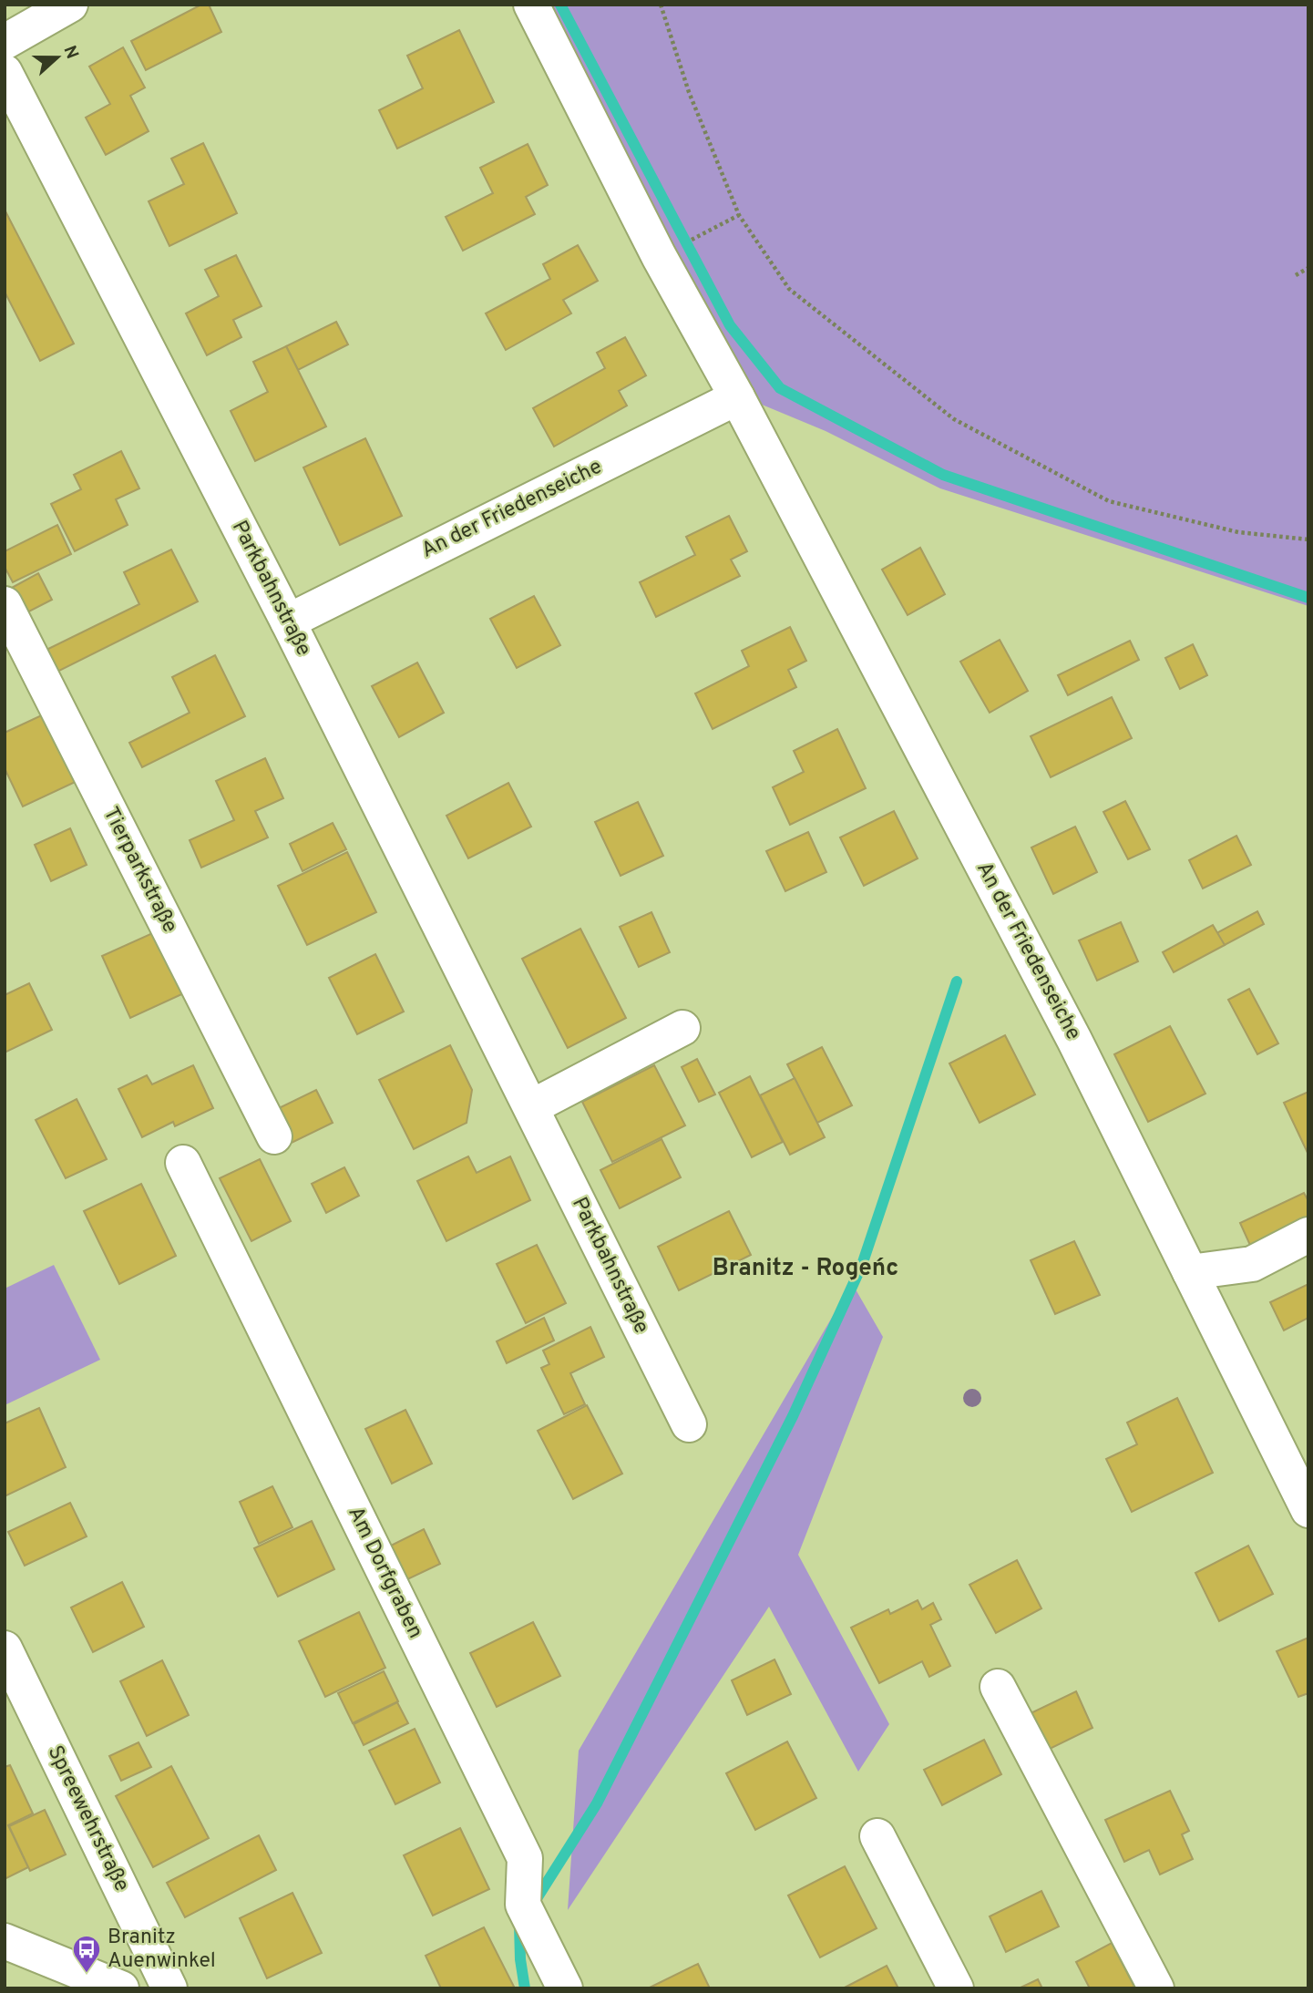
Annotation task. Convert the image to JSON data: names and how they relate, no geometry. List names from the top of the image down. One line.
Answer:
{"streets":{"street":["An der Friedenseiche","Parkbahnstraße","Tierparkstraße","Am Dorfgraben","Spreewehrstraße"]},"crossings":[["An der Friedenseiche","Parkbahnstraße"]],"districts":["Branitz - Rogeńc"],"places":{"bus stop":["Branitz Auenwinkel"]},"north":"right"}
